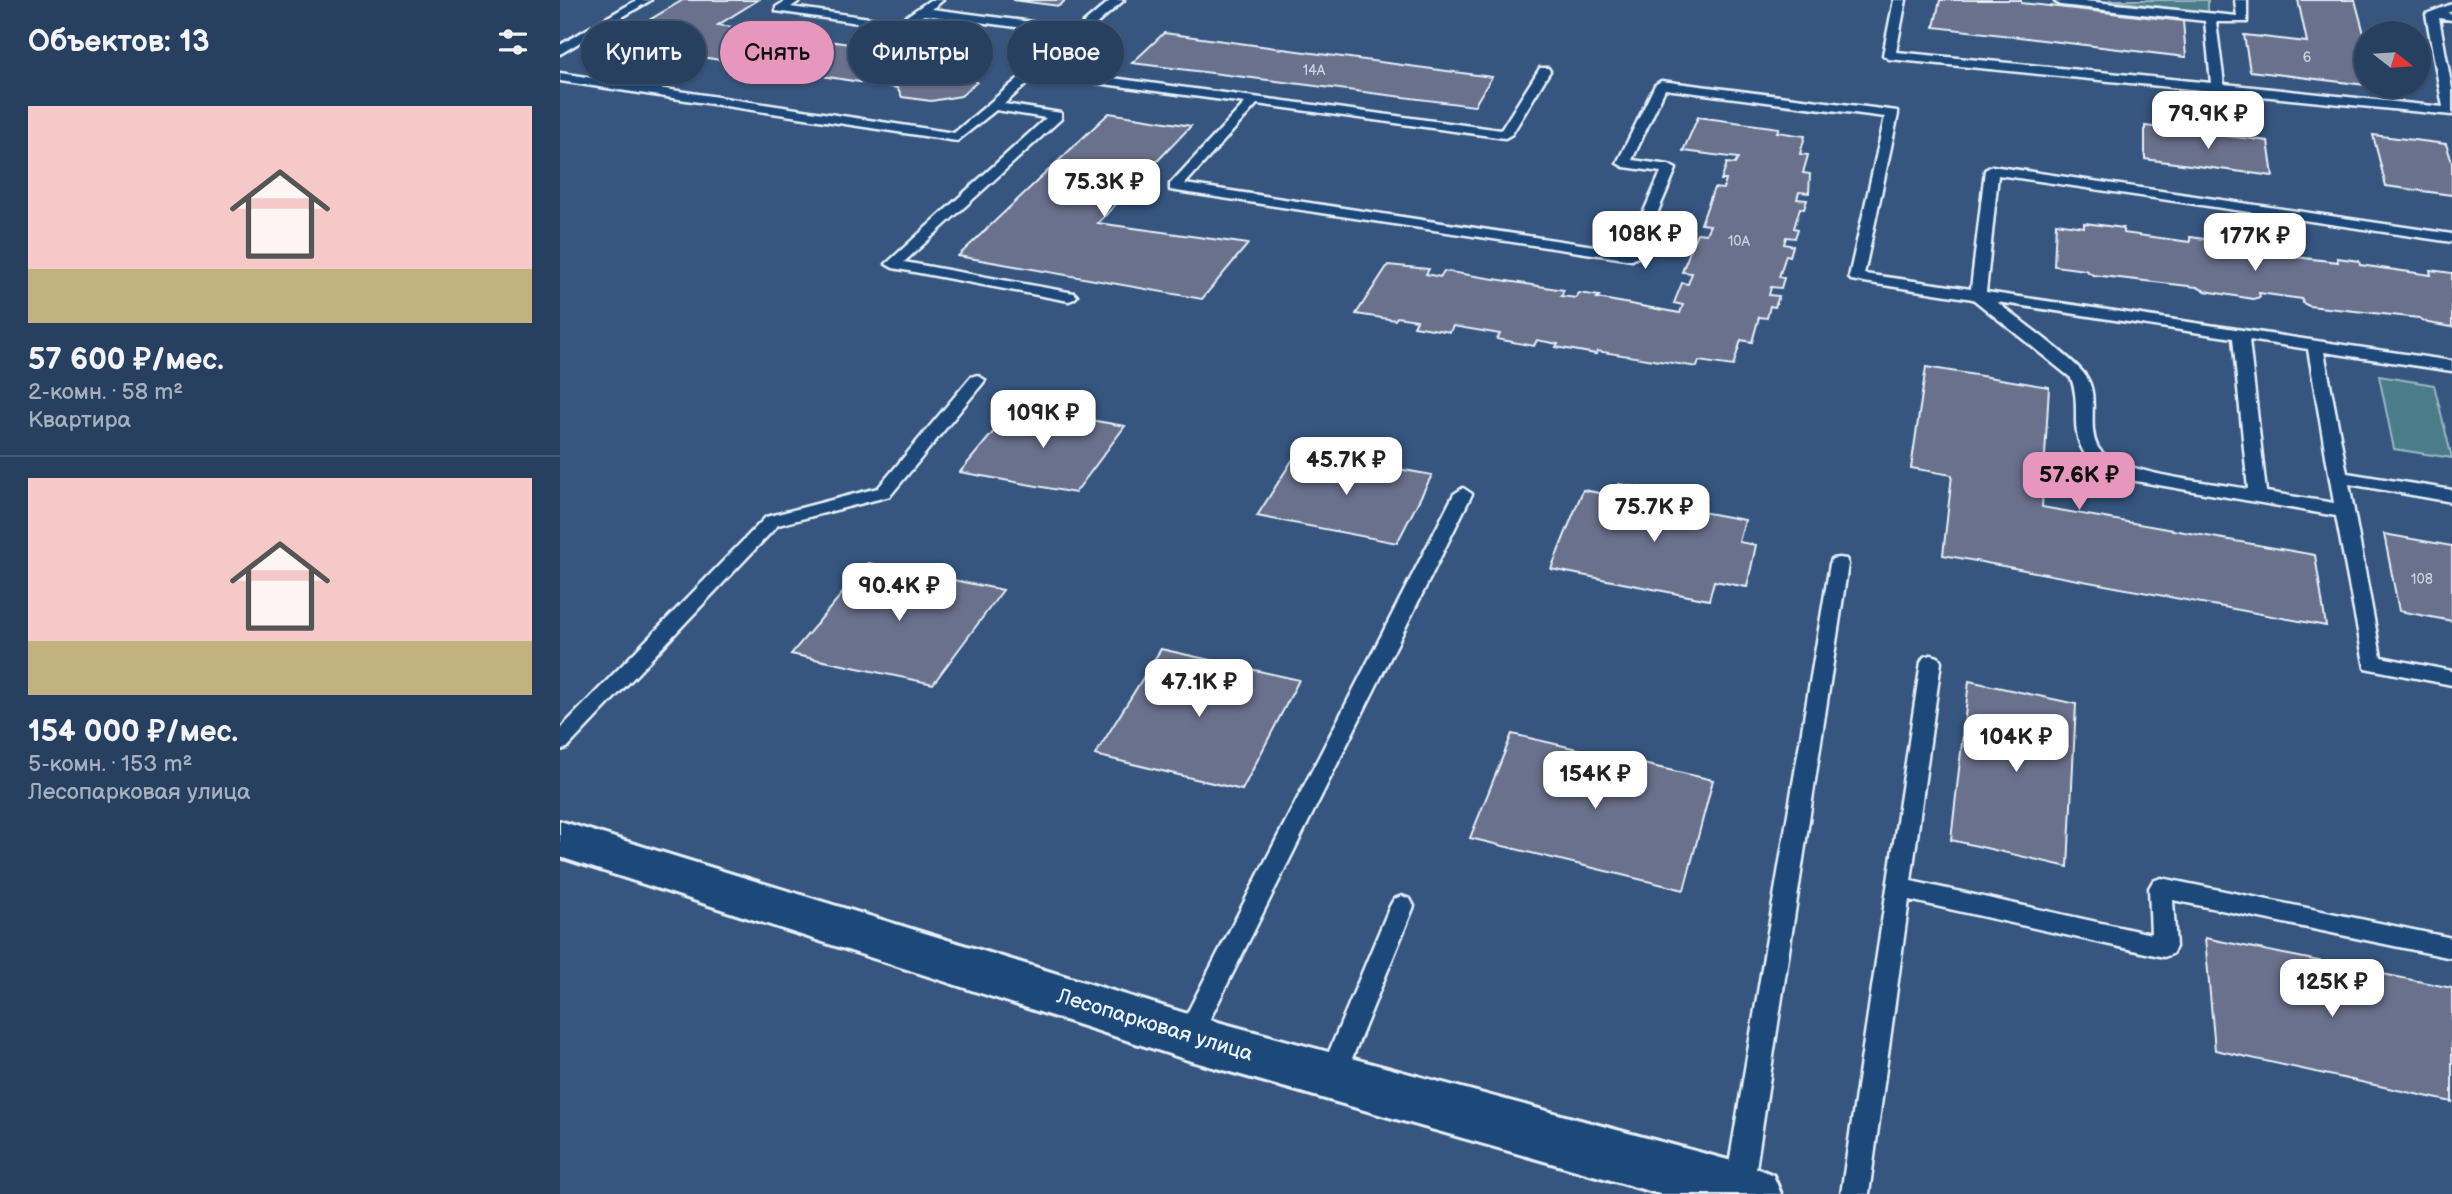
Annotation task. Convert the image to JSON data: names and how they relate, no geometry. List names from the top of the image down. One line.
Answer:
{"streets":{"street":["Лесопарковая улица"]},"house_numbers":["6","14А","10А","108"],"north":"right","page":{"heading":"Объектов: 13","chip":["Купить","Снять","Фильтры","Новое"],"list":[{"name":"57 600 ₽/мес.","note":"2-комн. · 58 m² · Квартира"},{"name":"154 000 ₽/мес.","note":"5-комн. · 153 m² · Лесопарковая улица"}],"price":["79.9K ₽","75.3K ₽","108K ₽","177K ₽","109K ₽","45.7K ₽","57.6K ₽","75.7K ₽","90.4K ₽","47.1K ₽","104K ₽","154K ₽","125K ₽"]}}
